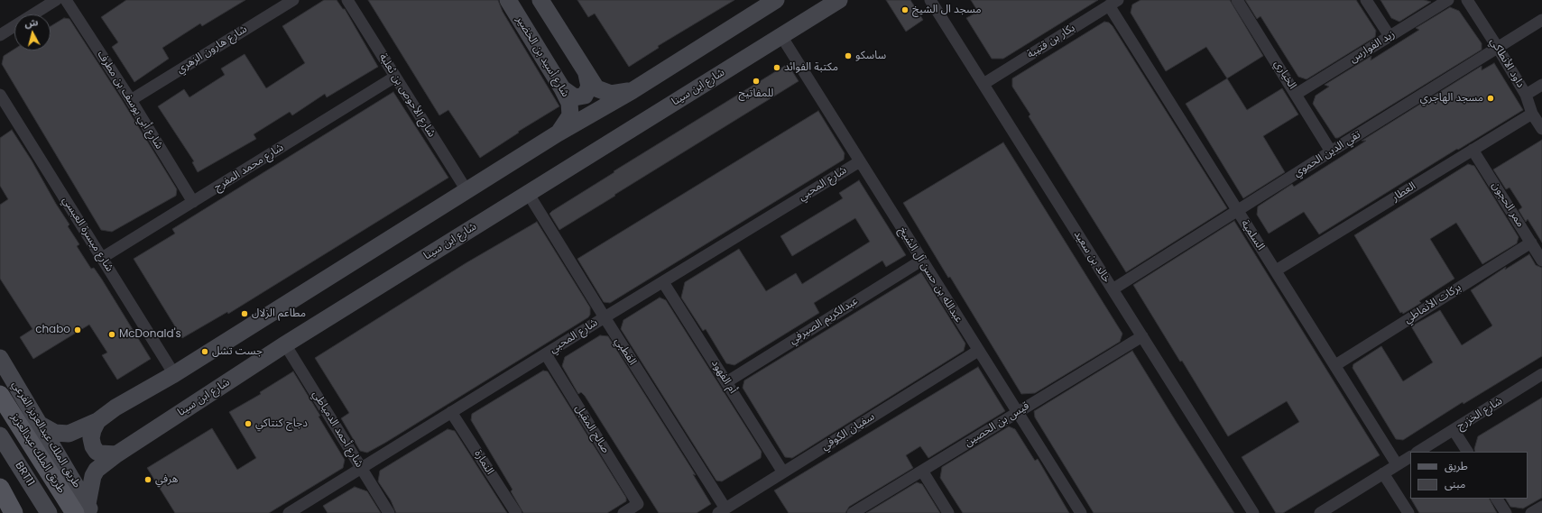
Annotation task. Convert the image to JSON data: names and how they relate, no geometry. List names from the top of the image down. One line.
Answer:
{"streets":{"main road":["طريق الملك عبدالعزيز"],"street":["بكار بن قتيبة","زيد الفوارس","شارع هارون الزهري","شارع أسيد بن الخضير","داود الأنطاكي","الخياري","شارع ابن سينا","شارع الأحوص بن ثعلبة","شارع أبي يوسف بن مطرف","تقي الدين الحموي","شارع محمد المفرج","شارع المحبي","العطار","ممر الحجون","شارع ميسرة العبسي","السلمية","خالد بن سعيد","عبدالله بن حسن آل الشيخ","بركات الأنماطي","عبدالكريم الصيرفي","القطبي","أم الفهود","شارع الخزرج","قيس بن الحصين","شارع أحمد الدمياطي","صالح المقبل","سفيان الكوفي","طريق الملك عبدالعزيز الفرعي","النمارة","BRT11"]},"crossings":[["بكار بن قتيبة","السلمية"],["بكار بن قتيبة","خالد بن سعيد"],["زيد الفوارس","الخياري"],["شارع هارون الزهري","شارع أبي يوسف بن مطرف"],["داود الأنطاكي","تقي الدين الحموي"],["داود الأنطاكي","العطار"],["الخياري","تقي الدين الحموي"],["شارع ابن سينا","عبدالله بن حسن آل الشيخ"],["شارع ابن سينا","القطبي"],["شارع ابن سينا","شارع أحمد الدمياطي"],["شارع ابن سينا","طريق الملك عبدالعزيز الفرعي"],["شارع ابن سينا","طريق الملك عبدالعزيز"],["شارع الأحوص بن ثعلبة","شارع محمد المفرج"],["شارع أبي يوسف بن مطرف","شارع محمد المفرج"],["تقي الدين الحموي","السلمية"],["تقي الدين الحموي","خالد بن سعيد"],["شارع محمد المفرج","شارع ميسرة العبسي"],["شارع المحبي","عبدالله بن حسن آل الشيخ"],["شارع المحبي","القطبي"],["شارع المحبي","أم الفهود"],["شارع المحبي","شارع أحمد الدمياطي"],["شارع المحبي","صالح المقبل"],["شارع المحبي","النمارة"],["العطار","ممر الحجون"],["العطار","السلمية"],["ممر الحجون","بركات الأنماطي"],["السلمية","بركات الأنماطي"],["خالد بن سعيد","قيس بن الحصين"],["عبدالله بن حسن آل الشيخ","عبدالكريم الصيرفي"],["عبدالله بن حسن آل الشيخ","قيس بن الحصين"],["عبدالله بن حسن آل الشيخ","سفيان الكوفي"],["عبدالكريم الصيرفي","أم الفهود"],["القطبي","سفيان الكوفي"],["أم الفهود","سفيان الكوفي"],["طريق الملك عبدالعزيز الفرعي","طريق الملك عبدالعزيز"]],"places":["مسجد ال الشيخ","ساسكو","مكتبة الفوائد","للمفاتيح","مسجد الهاجري","مطاعم الزلال","chabo","McDonald's","جست تشل","دجاج كنتاكي","هرفي"],"legend":["طريق","مبنى"],"north":"top"}
